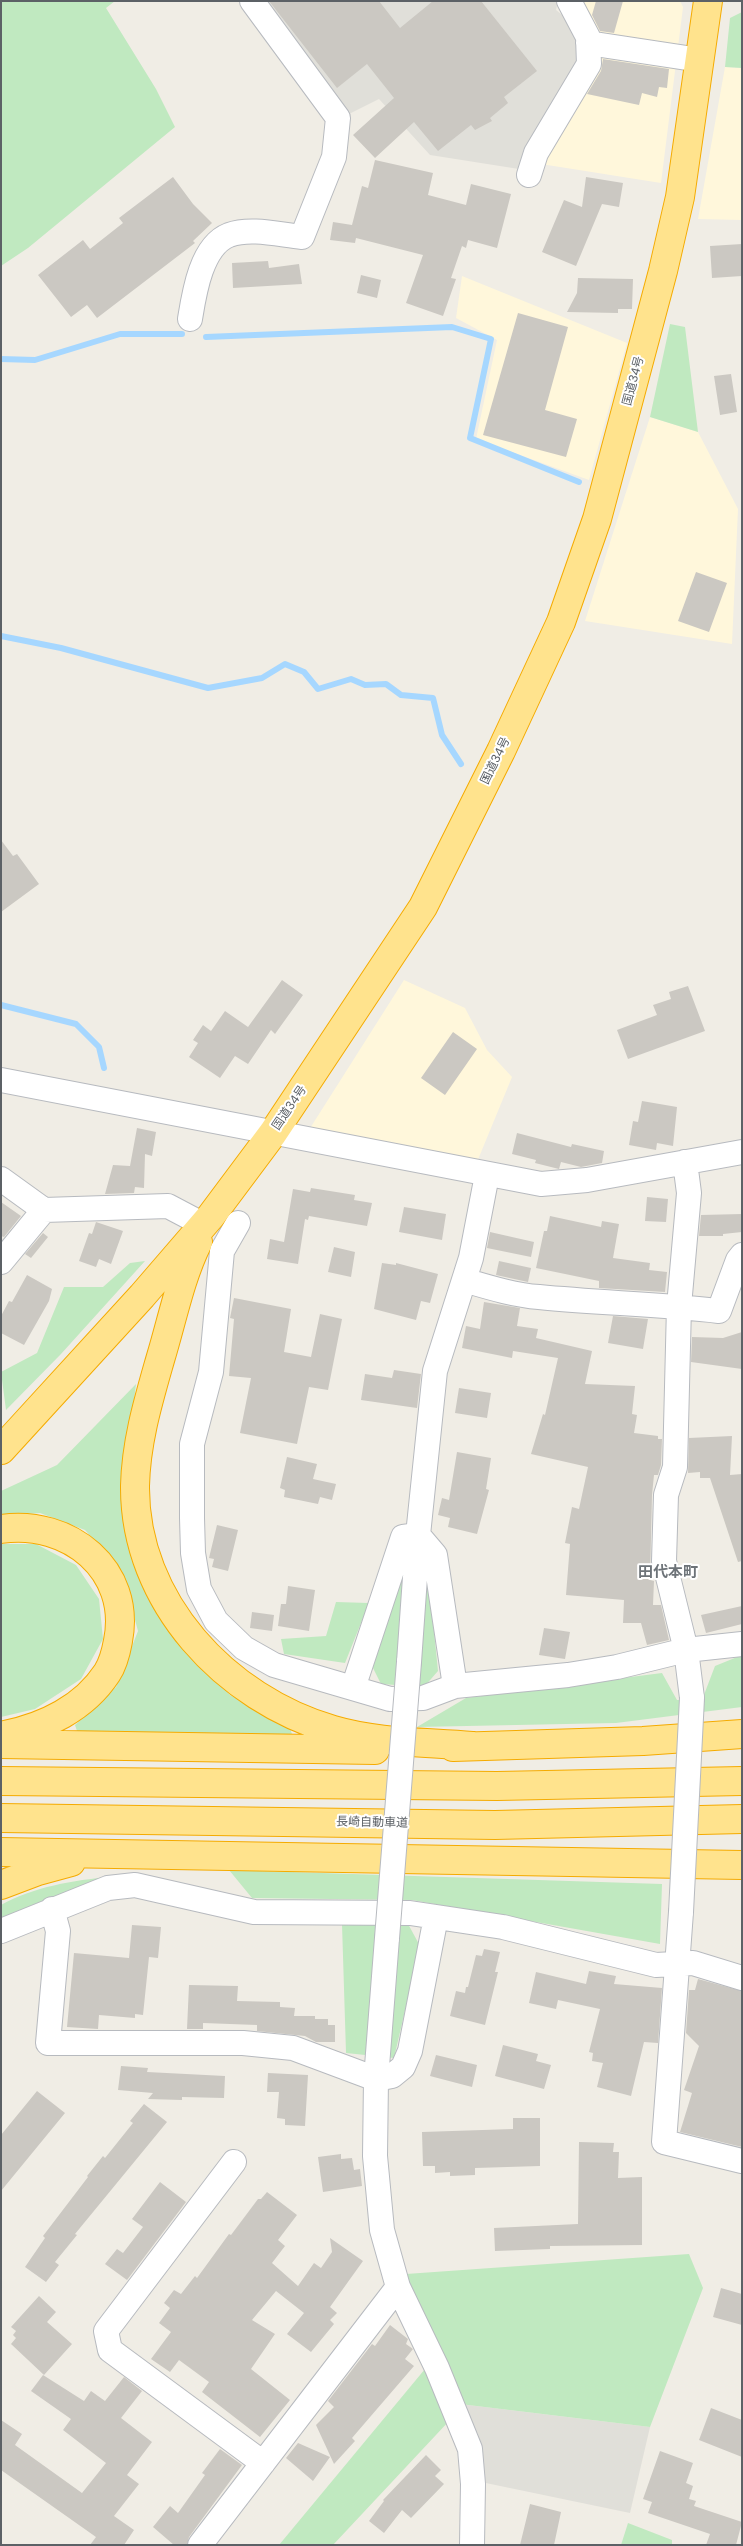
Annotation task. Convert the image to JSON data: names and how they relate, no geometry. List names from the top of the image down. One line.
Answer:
{"streets":{"highway":["国道34号","長崎自動車道"]},"districts":["田代本町"]}
